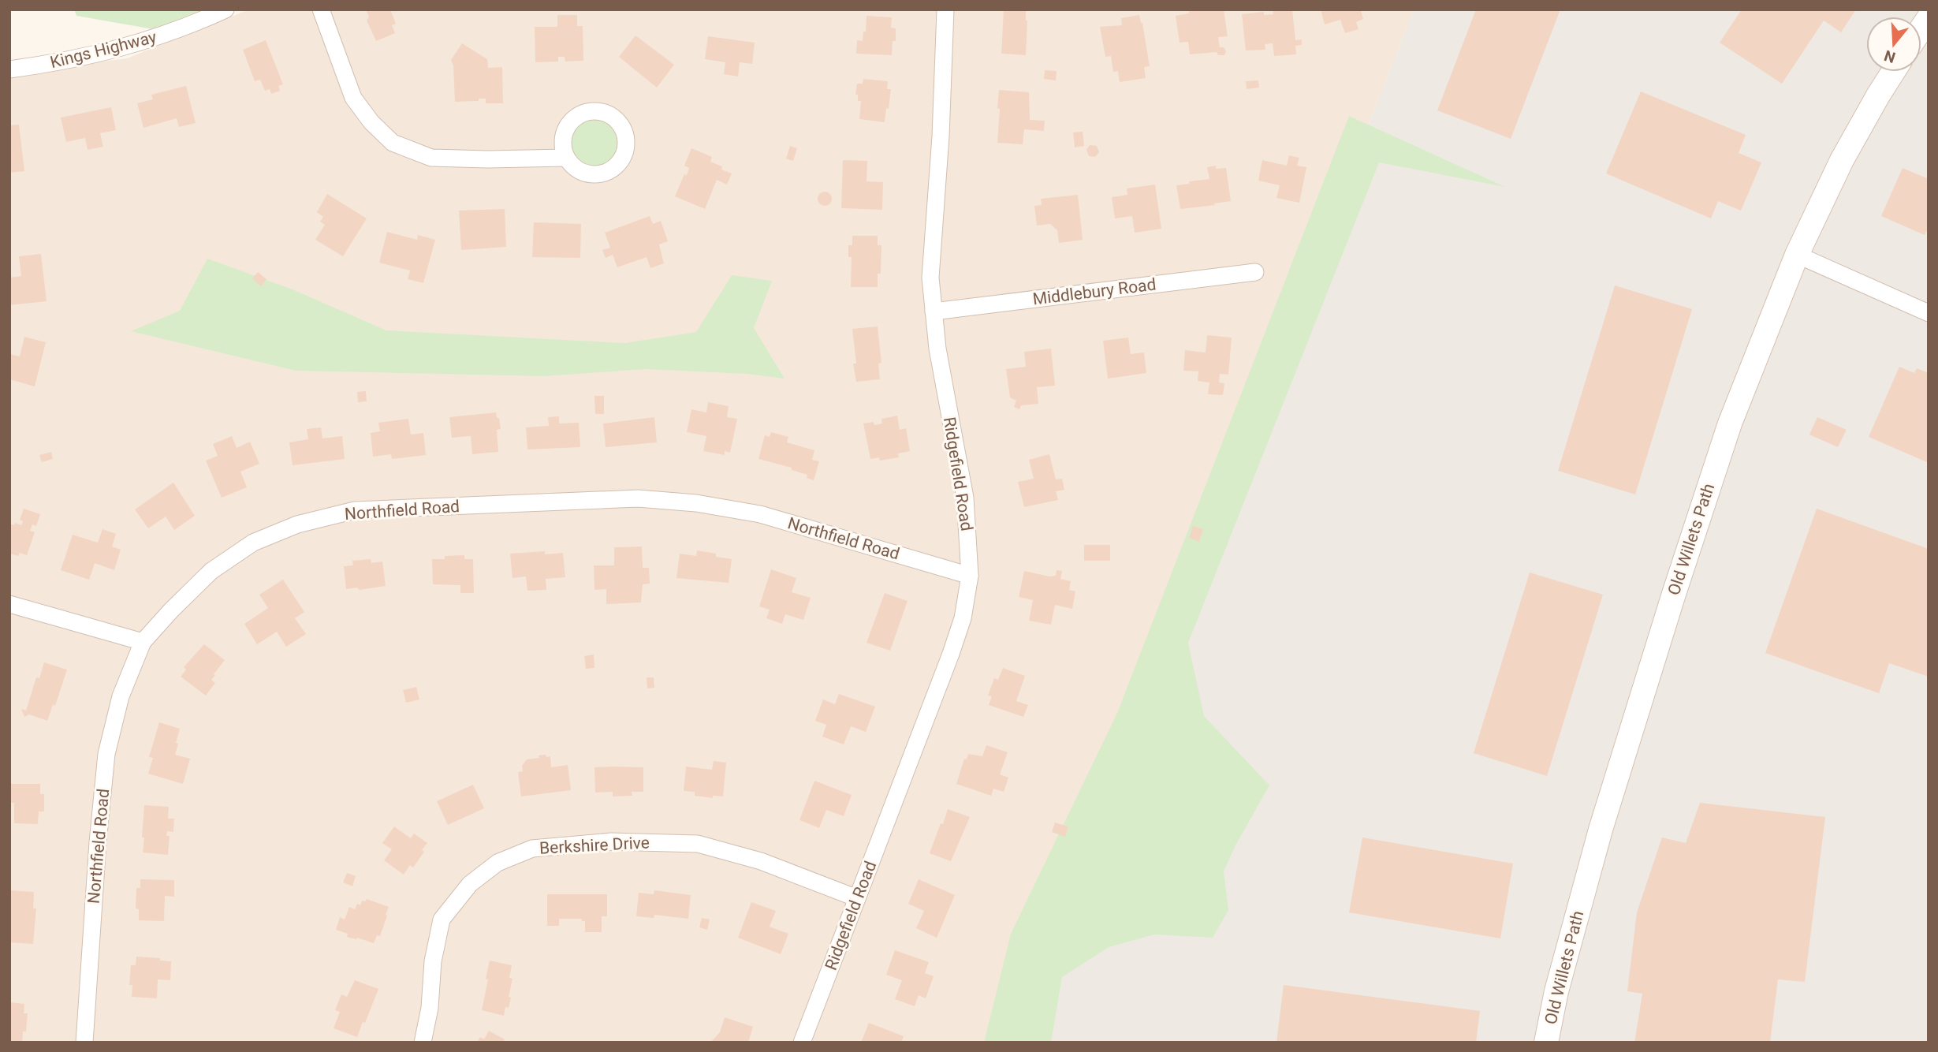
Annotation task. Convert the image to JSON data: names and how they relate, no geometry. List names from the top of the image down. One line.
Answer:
{"streets":{"main road":["Old Willets Path"],"street":["Kings Highway","Middlebury Road","Ridgefield Road","Northfield Road","Berkshire Drive"]},"crossings":[["Middlebury Road","Ridgefield Road"],["Ridgefield Road","Northfield Road"],["Ridgefield Road","Berkshire Drive"]],"north":"bottom"}
